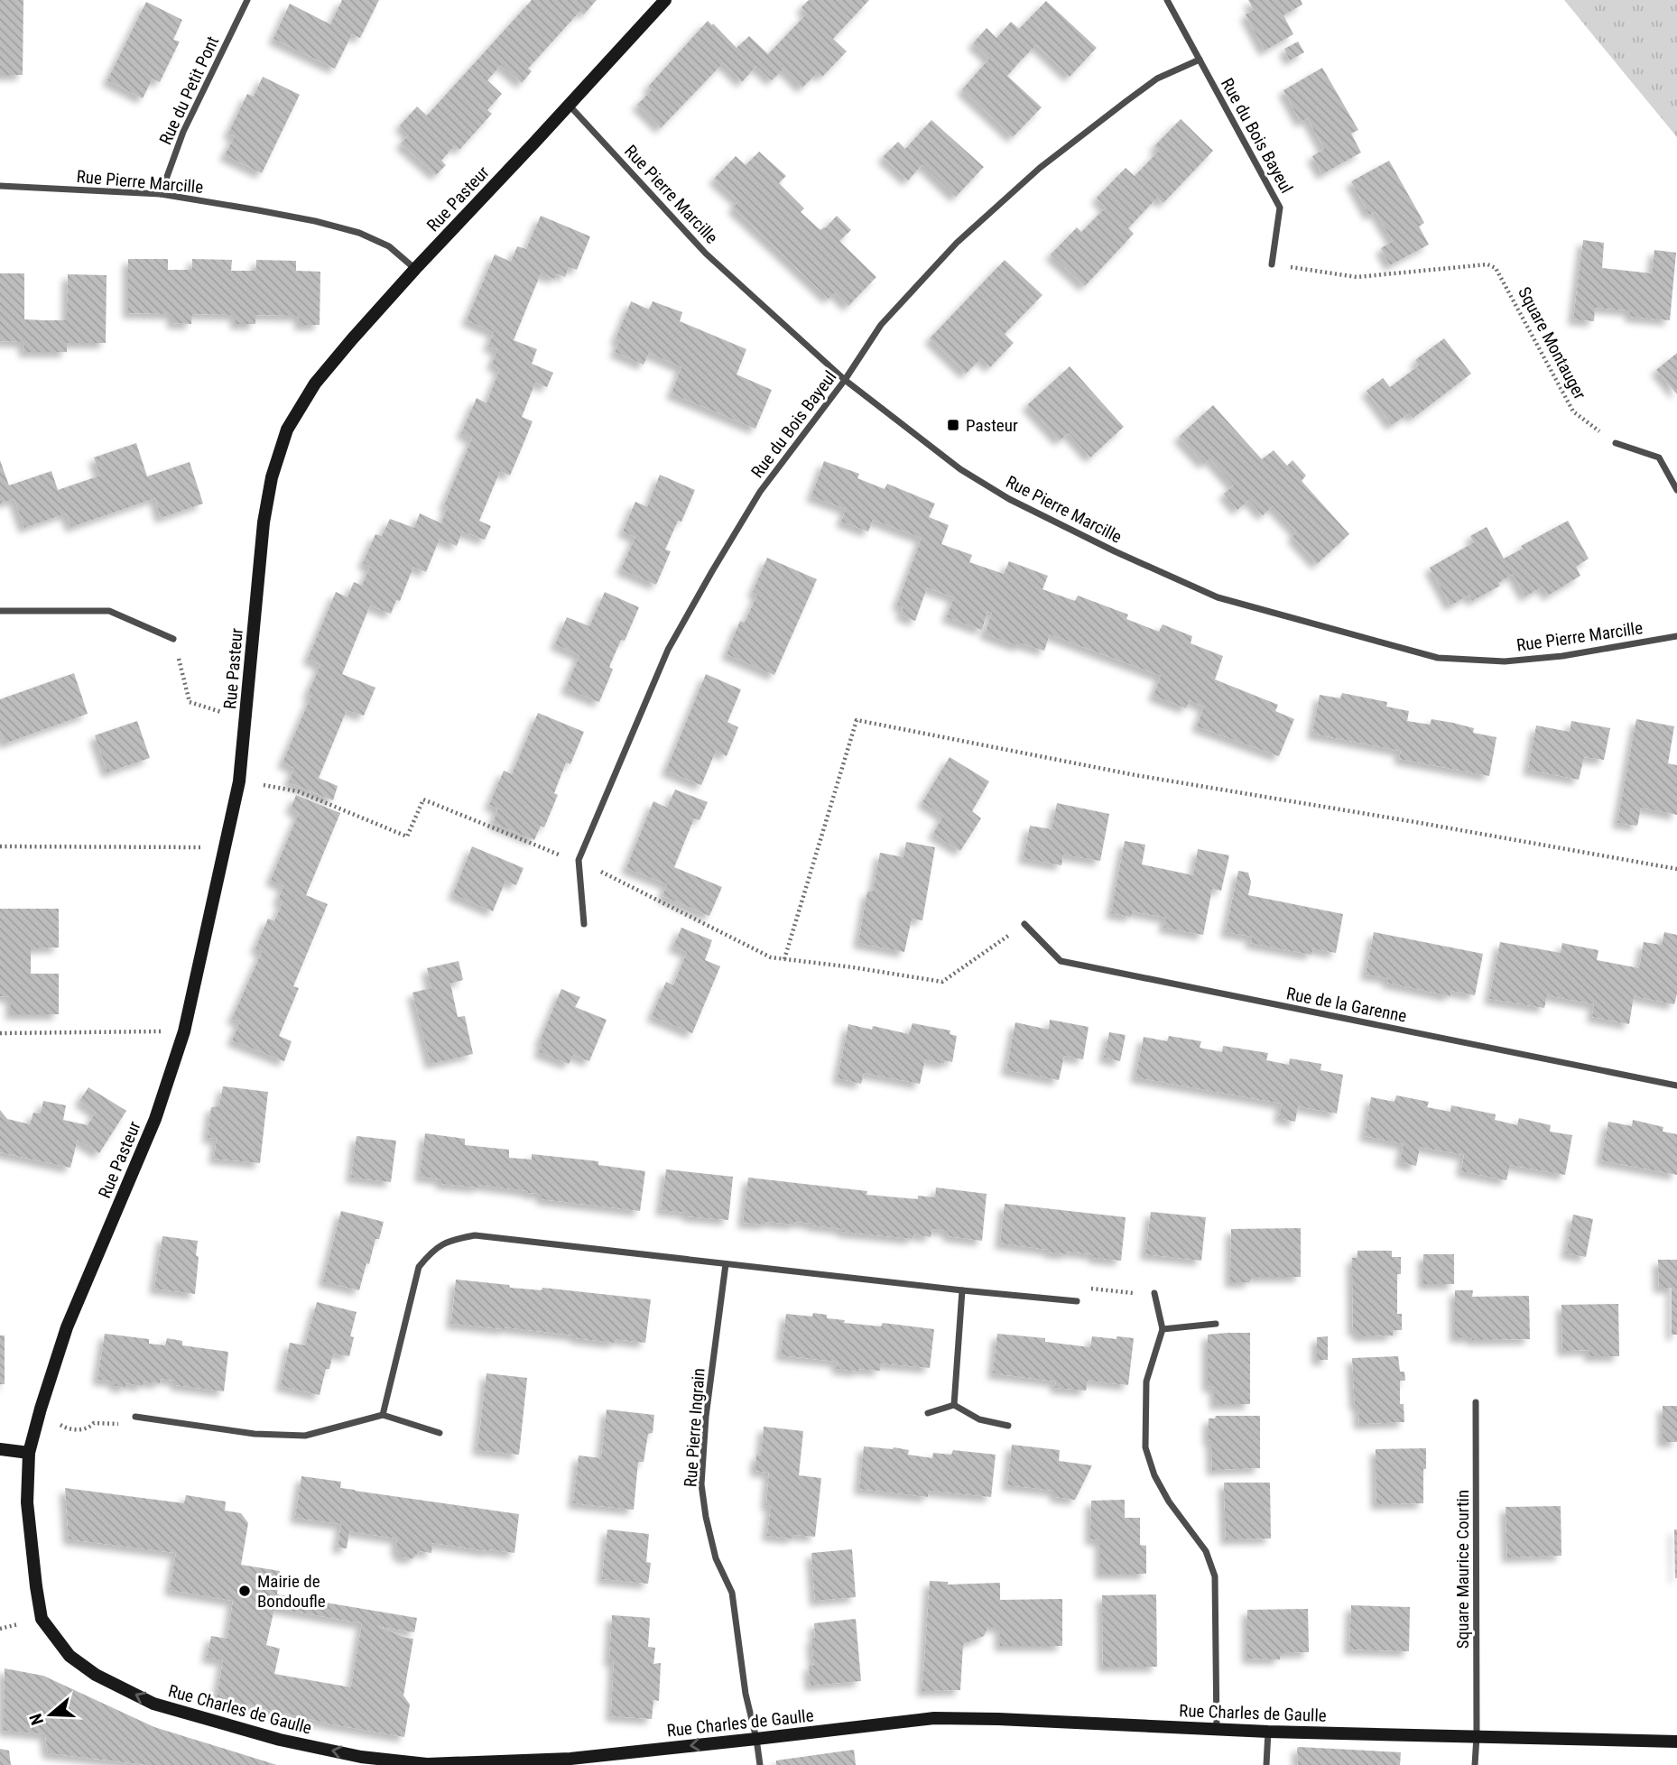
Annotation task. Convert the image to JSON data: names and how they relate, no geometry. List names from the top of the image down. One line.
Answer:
{"streets":{"street":["Rue du Petit Pont","Rue du Bois Bayeul","Rue Pierre Marcille","Rue Pasteur","Rue de la Garenne","Rue Pierre Ingrain","Square Maurice Courtin","Rue Charles de Gaulle"],"path":["Square Montauger"]},"crossings":[["Rue du Petit Pont","Rue Pierre Marcille"],["Rue du Bois Bayeul","Rue Pierre Marcille"],["Rue du Bois Bayeul","Square Montauger"],["Rue Pierre Marcille","Rue Pasteur"],["Rue Pasteur","Rue Charles de Gaulle"],["Rue Pierre Ingrain","Rue Charles de Gaulle"],["Square Maurice Courtin","Rue Charles de Gaulle"]],"one_way":["Rue Charles de Gaulle"],"places":{"transit":["Pasteur"],"other":["Mairie de Bondoufle"]},"north":"left"}
